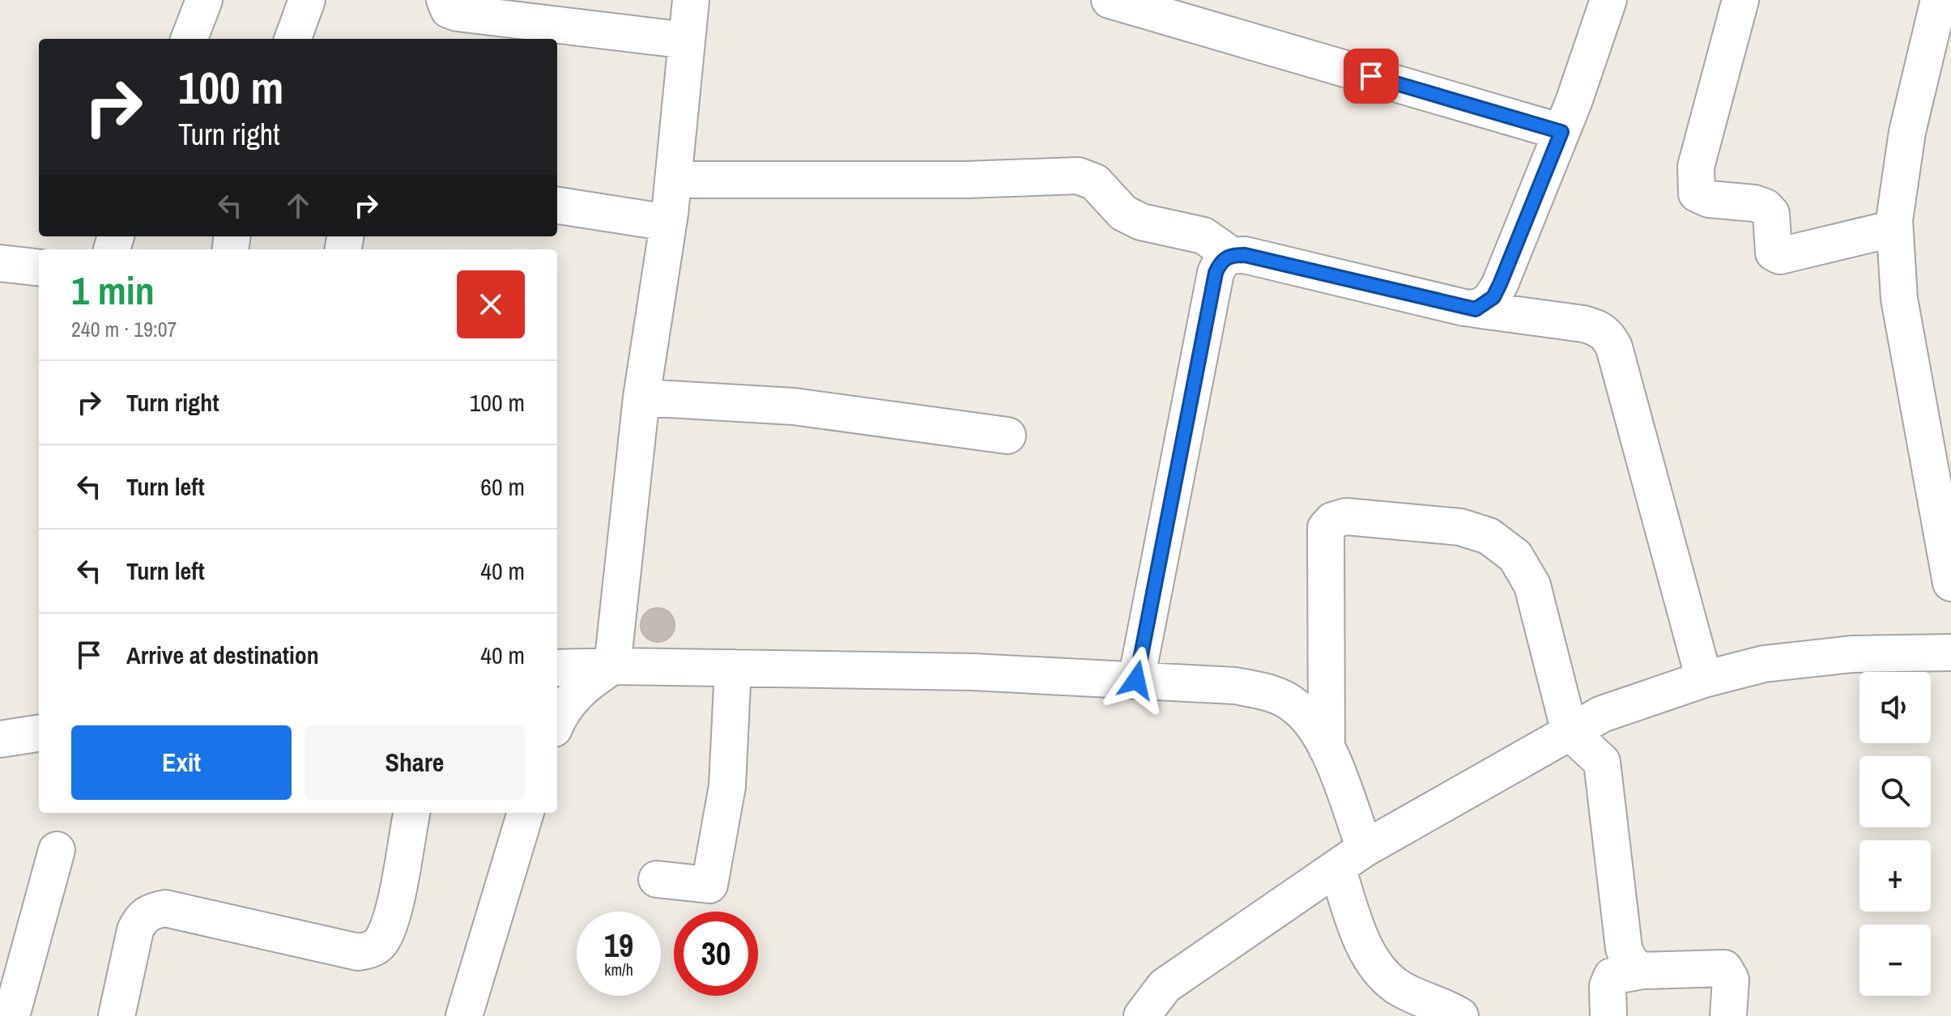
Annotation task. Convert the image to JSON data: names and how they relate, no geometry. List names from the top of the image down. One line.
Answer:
{"page":{"turn":["100 m","Turn right"],"heading":["1 min","240 m · 19:07"],"list":[{"name":"Turn right","value":"100 m"},{"name":"Turn left","value":"60 m"},{"name":"Turn left","value":"40 m"},{"name":"Arrive at destination","value":"40 m"}],"map_buttons":["+","−"],"buttons":["Exit","Share"],"speed":"19 km/h","limit":"30"}}
